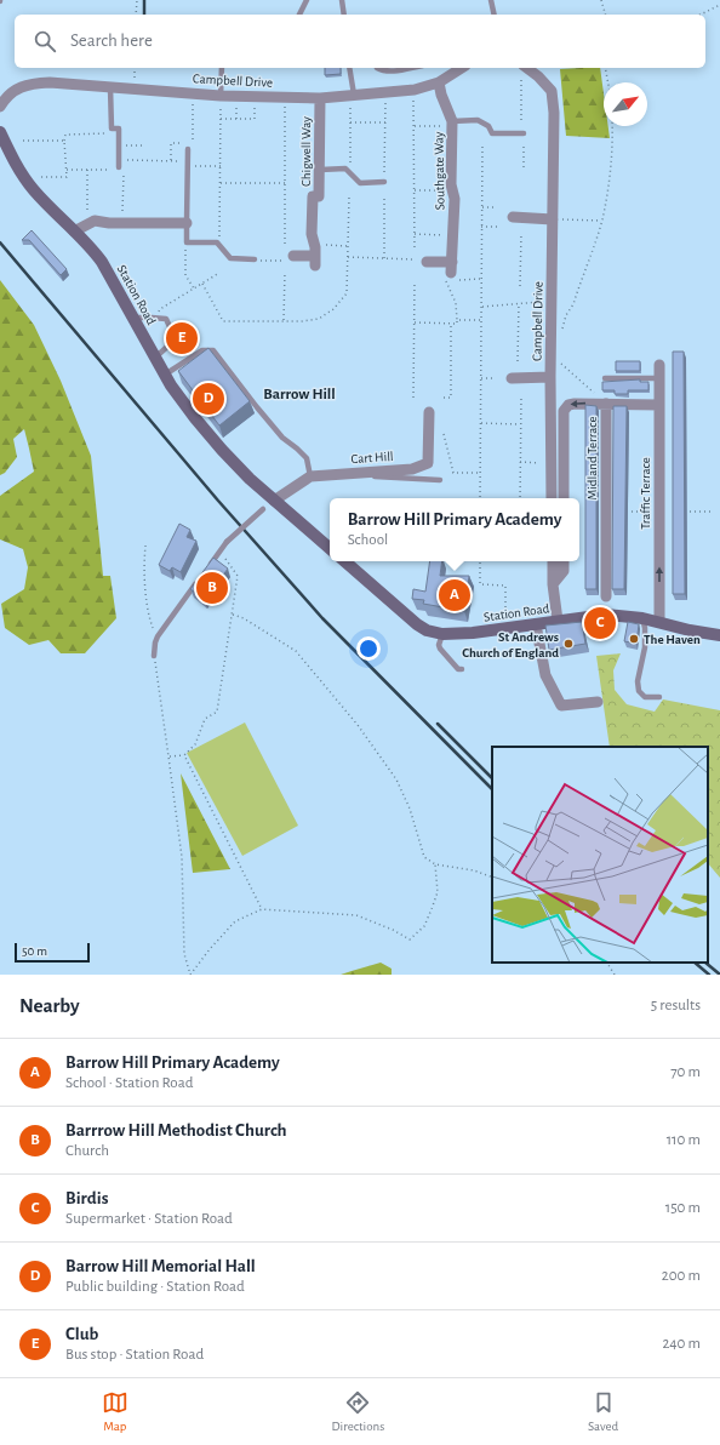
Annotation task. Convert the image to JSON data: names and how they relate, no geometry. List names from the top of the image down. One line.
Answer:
{"streets":{"street":["Campbell Drive","Chigwell Way","Southgate Way","Station Road","Cart Hill","Midland Terrace","Traffic Terrace"]},"crossings":[["Campbell Drive","Chigwell Way"],["Campbell Drive","Southgate Way"],["Station Road","Cart Hill"],["Station Road","Traffic Terrace"]],"one_way":["Traffic Terrace"],"districts":["Barrow Hill"],"places":["The Haven","St Andrews Church of England"],"scale_bar":"50 m","north":"top right","page":{"search":"Search here","pins":["E","D","B","A","C"],"popup":["Barrow Hill Primary Academy","School"],"scale":"50 m","heading":["Nearby","5 results"],"list":[{"mark":"A","name":"Barrow Hill Primary Academy","note":"School · Station Road","value":"70 m"},{"mark":"B","name":"Barrrow Hill Methodist Church","note":"Church","value":"110 m"},{"mark":"C","name":"Birdis","note":"Supermarket · Station Road","value":"150 m"},{"mark":"D","name":"Barrow Hill Memorial Hall","note":"Public building · Station Road","value":"200 m"},{"mark":"E","name":"Club","note":"Bus stop · Station Road","value":"240 m"}],"nav":["Map","Directions","Saved"]}}
